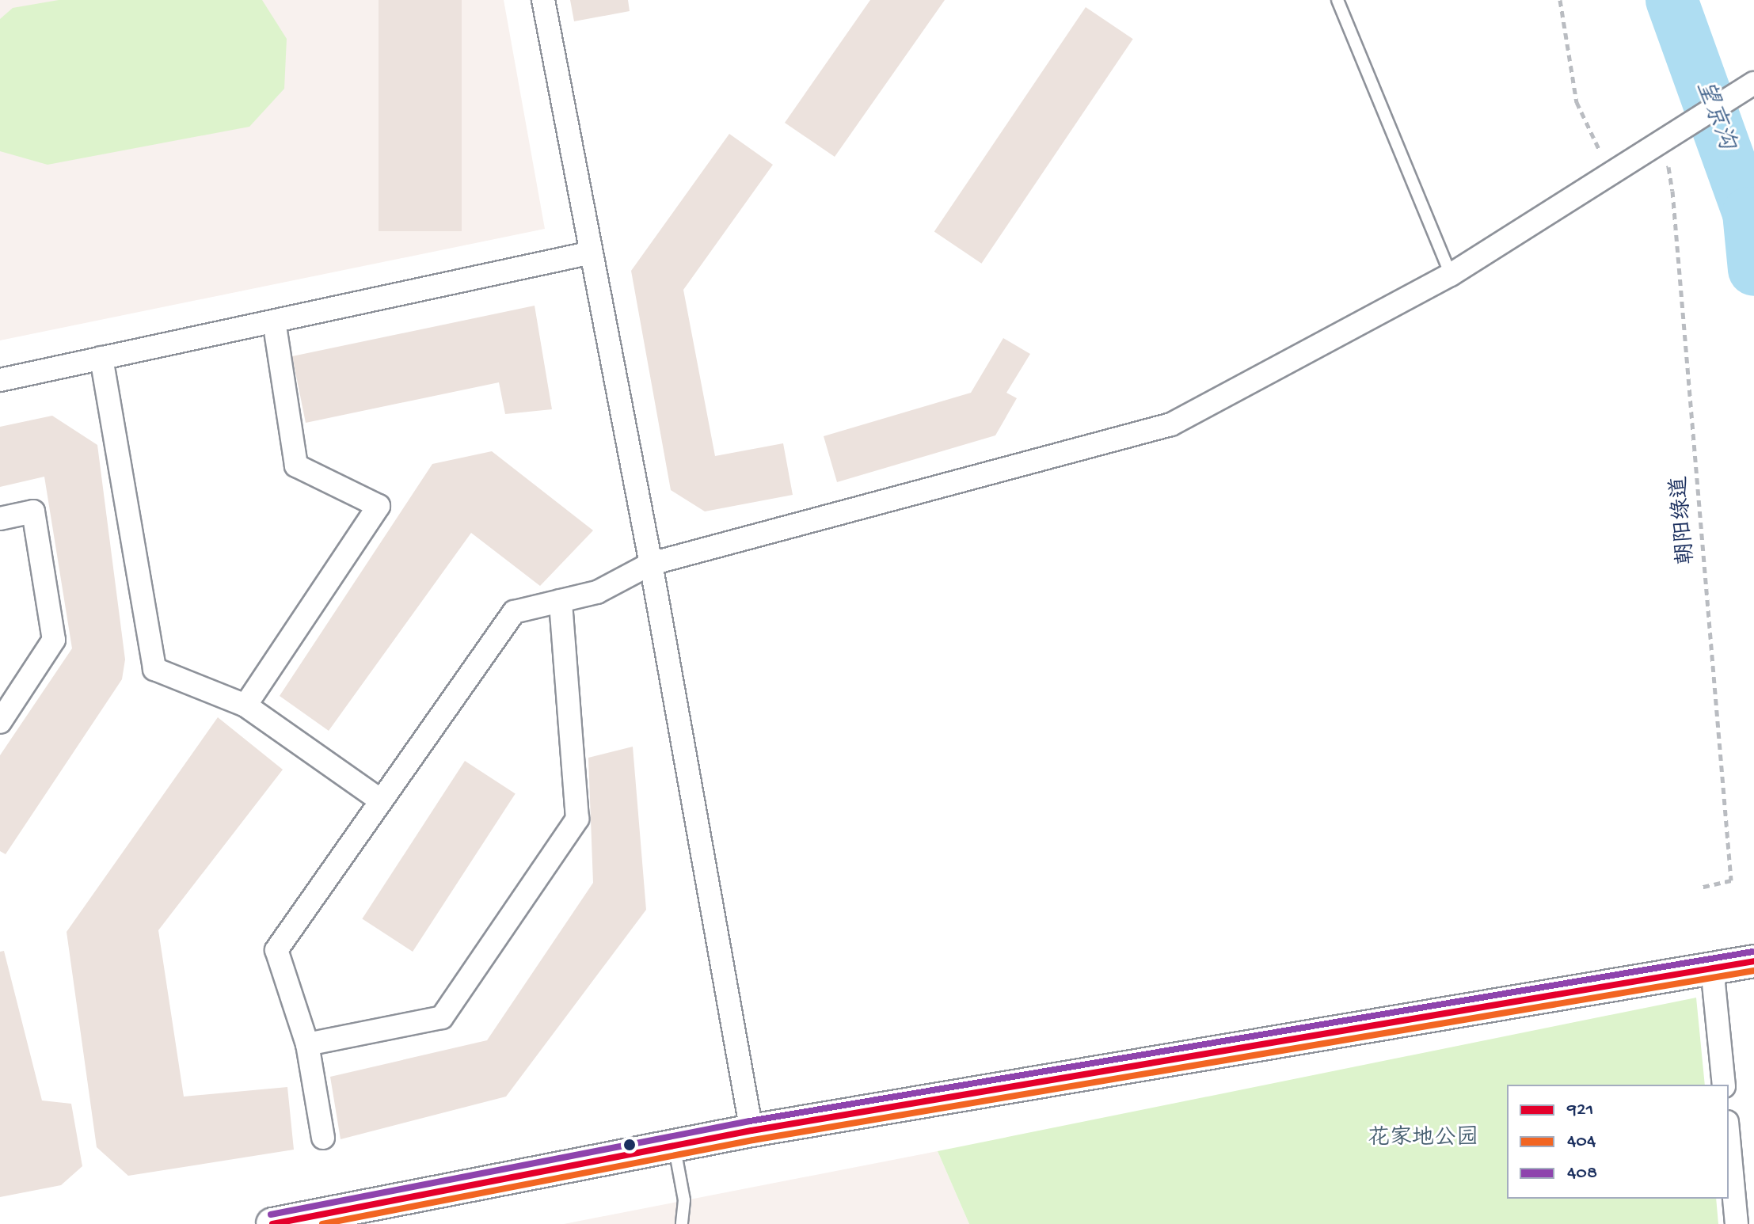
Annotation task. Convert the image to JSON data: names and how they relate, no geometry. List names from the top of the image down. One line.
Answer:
{"streets":{"path":["朝阳绿道"]},"water":["望京沟"],"parks":["花家地公园"],"lines":["transit line 408","transit line 921","transit line 404"],"legend":["921","404","408"]}
